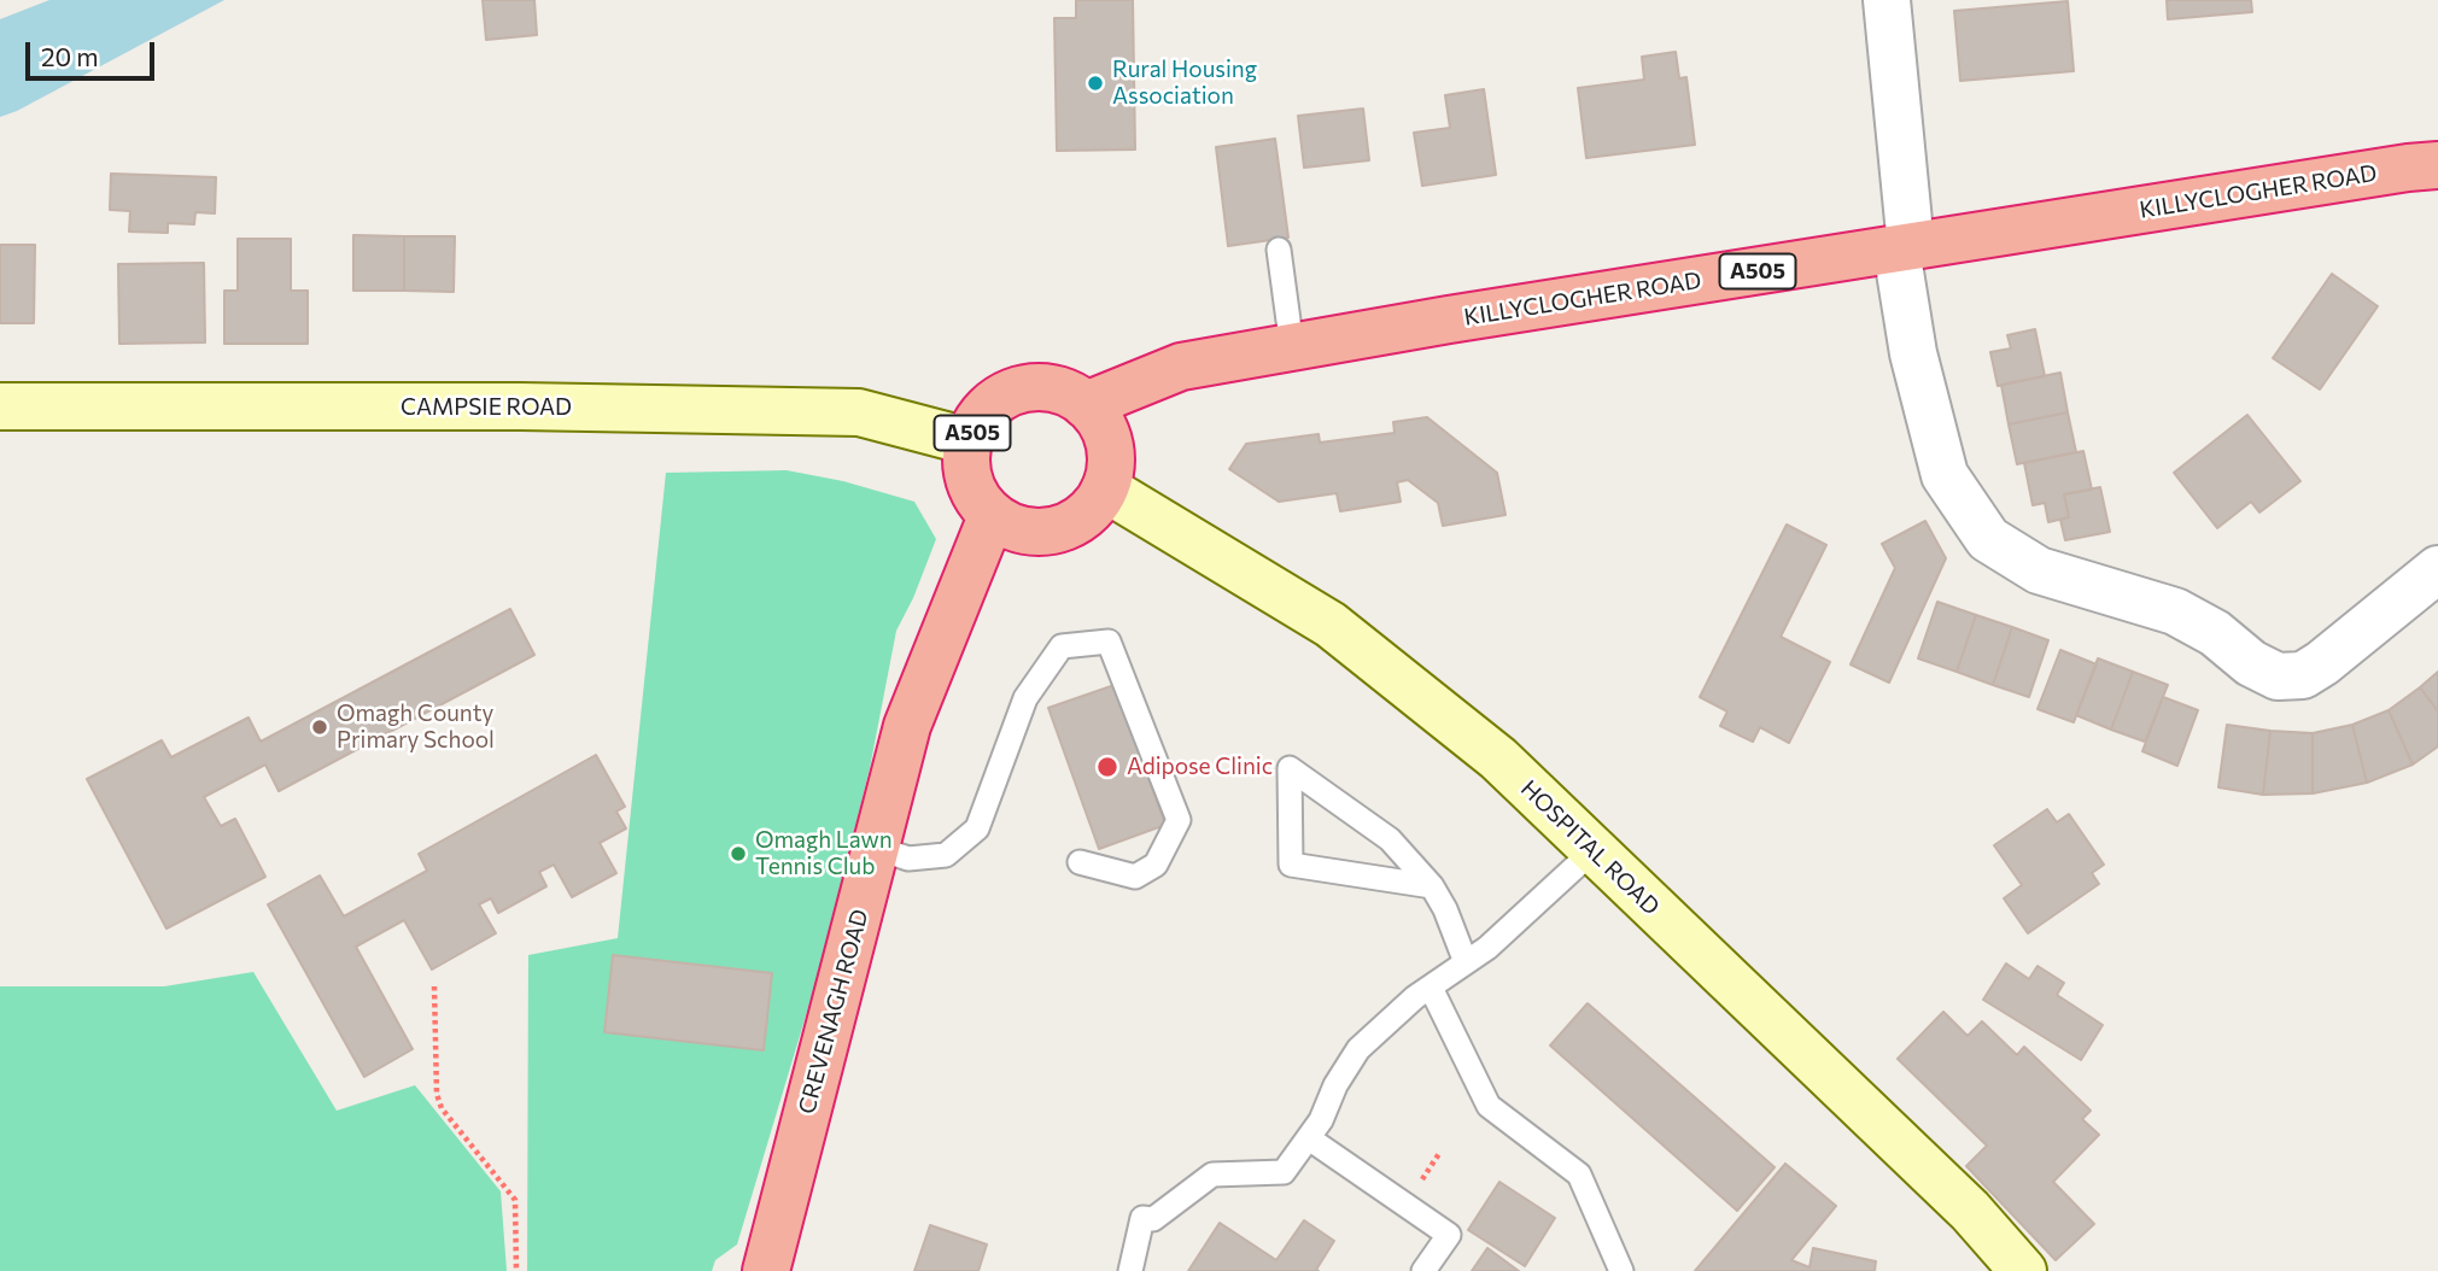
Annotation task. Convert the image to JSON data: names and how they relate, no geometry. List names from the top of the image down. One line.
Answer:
{"streets":{"highway":["KILLYCLOGHER ROAD","A505","CREVENAGH ROAD"],"main road":["CAMPSIE ROAD","HOSPITAL ROAD"]},"crossings":[["KILLYCLOGHER ROAD","A505"],["KILLYCLOGHER ROAD","CAMPSIE ROAD"],["KILLYCLOGHER ROAD","HOSPITAL ROAD"],["KILLYCLOGHER ROAD","CREVENAGH ROAD"],["A505","CAMPSIE ROAD"],["A505","HOSPITAL ROAD"],["A505","CREVENAGH ROAD"],["CAMPSIE ROAD","HOSPITAL ROAD"],["CAMPSIE ROAD","CREVENAGH ROAD"],["HOSPITAL ROAD","CREVENAGH ROAD"]],"places":["Rural Housing Association","Omagh County Primary School","Adipose Clinic","Omagh Lawn Tennis Club"],"scale_bar":"20 m"}
